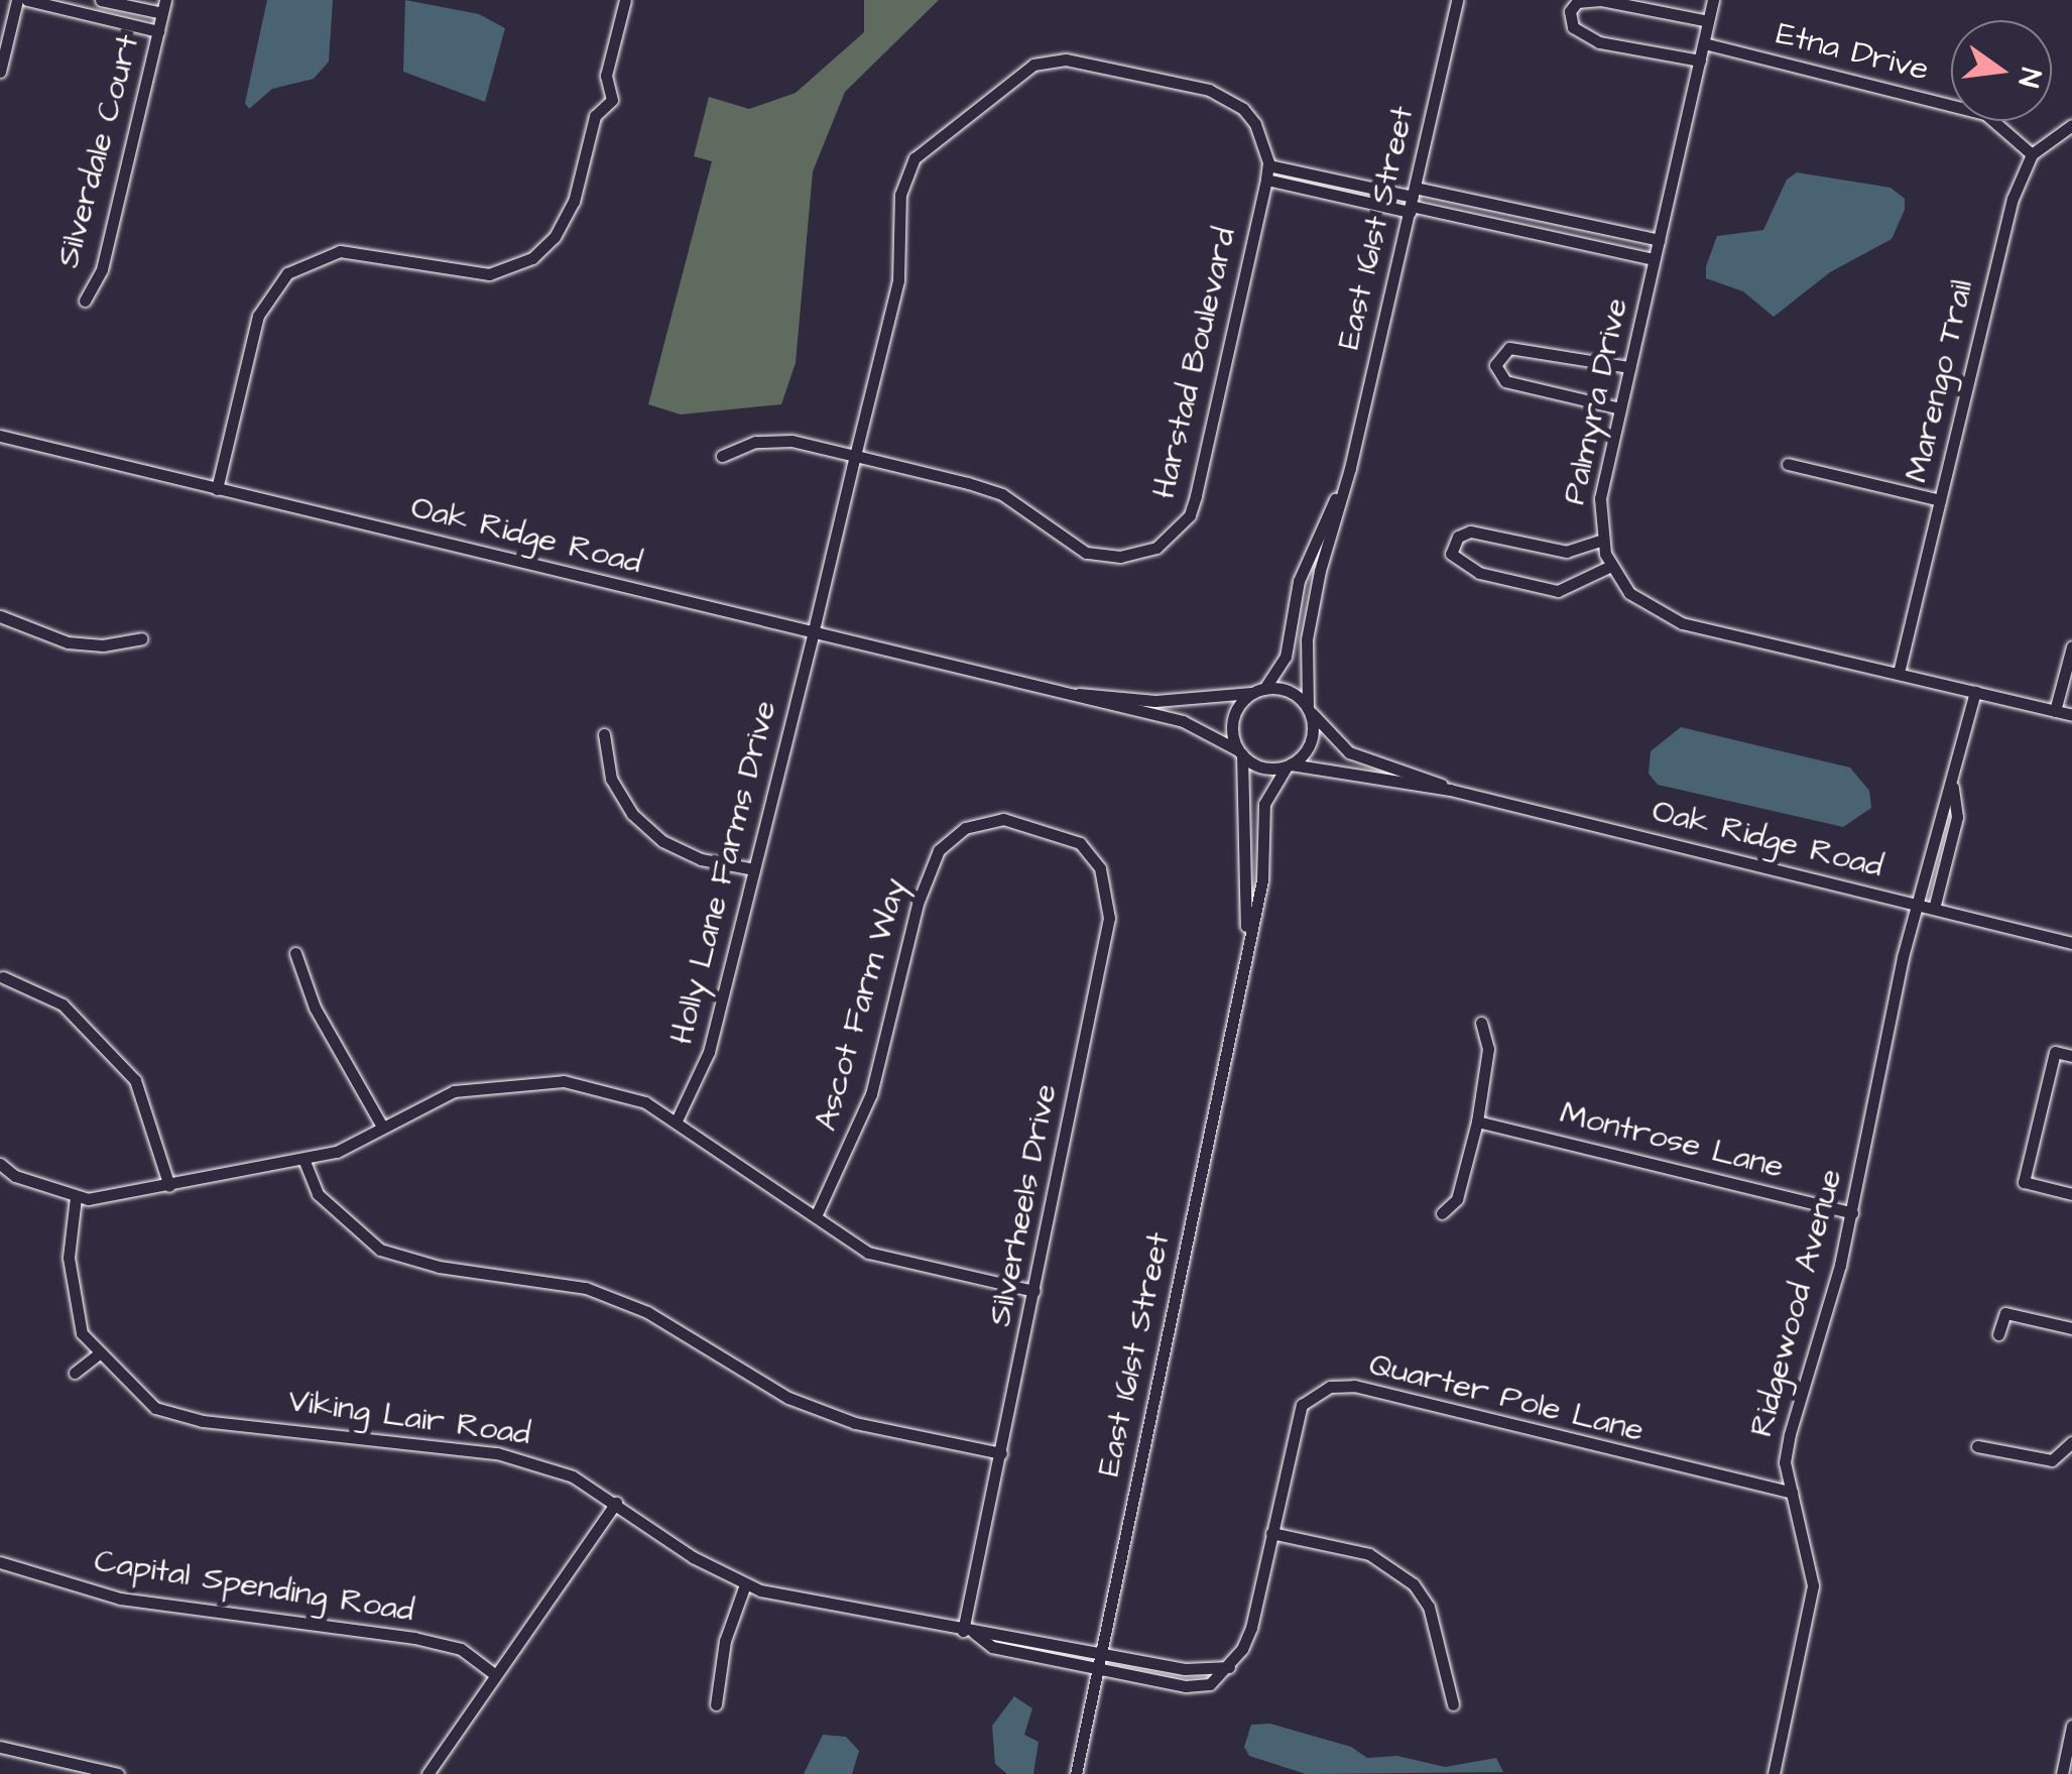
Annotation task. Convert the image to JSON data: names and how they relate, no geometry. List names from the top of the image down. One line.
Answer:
{"streets":{"street":["Etna Drive","Silverdale Court","East 161st Street","Harstad Boulevard","Marengo Trail","Palmyra Drive","Oak Ridge Road","Holly Lane Farms Drive","Ascot Farm Way","Montrose Lane","Silverheels Drive","Ridgewood Avenue","Quarter Pole Lane","Viking Lair Road","Capital Spending Road"]},"crossings":[["Etna Drive","Marengo Trail"],["Etna Drive","Palmyra Drive"],["East 161st Street","Oak Ridge Road"],["East 161st Street","Viking Lair Road"],["Harstad Boulevard","Holly Lane Farms Drive"],["Marengo Trail","Palmyra Drive"],["Oak Ridge Road","Holly Lane Farms Drive"],["Oak Ridge Road","Ridgewood Avenue"],["Ascot Farm Way","Silverheels Drive"],["Montrose Lane","Ridgewood Avenue"],["Silverheels Drive","Viking Lair Road"],["Ridgewood Avenue","Quarter Pole Lane"]],"north":"right"}
